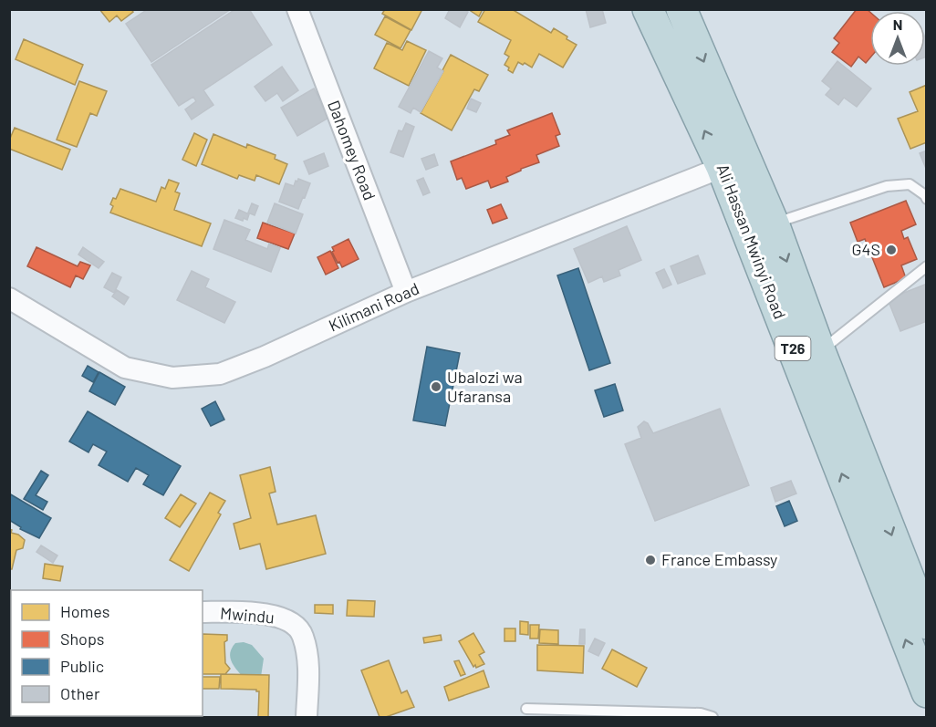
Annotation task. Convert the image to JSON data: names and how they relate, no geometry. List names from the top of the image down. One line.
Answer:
{"streets":{"highway":["Ali Hassan Mwinyi Road","T26"],"street":["Dahomey Road","Kilimani Road","Mwindu"]},"crossings":[["Dahomey Road","Kilimani Road"],["Ali Hassan Mwinyi Road","Kilimani Road"]],"places":["G4S","Ubalozi wa Ufaransa","France Embassy"],"legend":["Homes","Shops","Public","Other"],"north":"top"}
